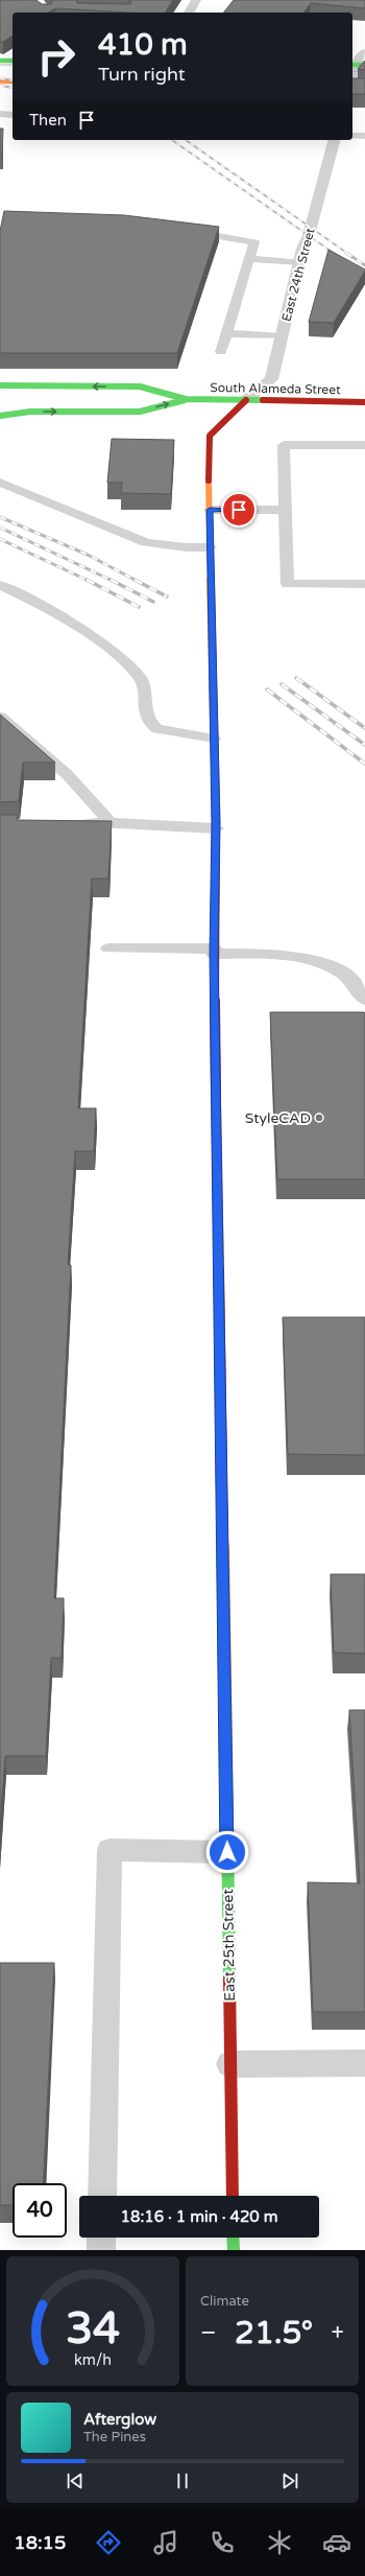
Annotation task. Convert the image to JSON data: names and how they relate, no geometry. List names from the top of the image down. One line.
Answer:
{"streets":{"street":["East 24th Street","South Alameda Street","East 25th Street"]},"crossings":[["East 24th Street","South Alameda Street"],["East 24th Street","East 25th Street"],["South Alameda Street","East 25th Street"]],"places":["StyleCAD"],"page":{"turn":["410 m","Turn right"],"then":"Then","limit":"40","trip":"18:16 · 1 min · 420 m","tile":"Climate","heat":["−","21.5°","+"],"song":["Afterglow","The Pines"],"tabs":"18:15","gauge":["34","km/h"]}}
